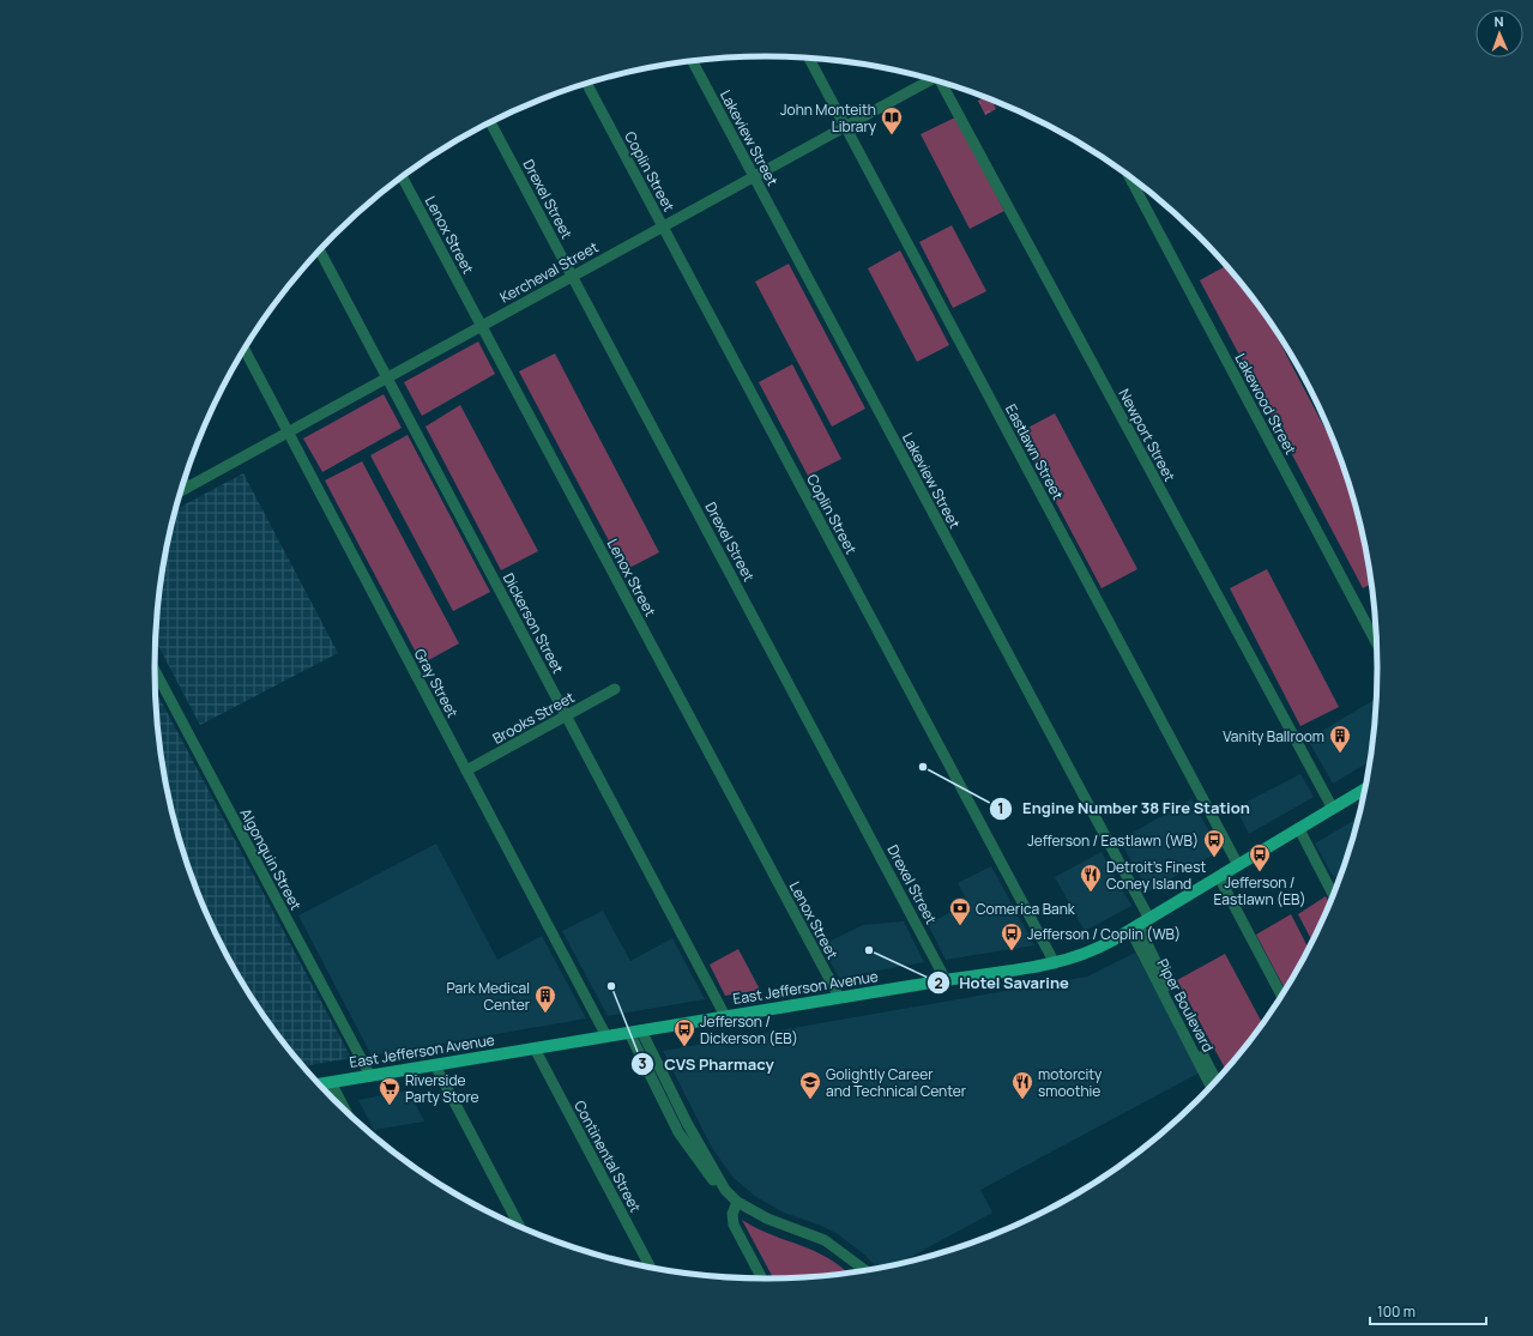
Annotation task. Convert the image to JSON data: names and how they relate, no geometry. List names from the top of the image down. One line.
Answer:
{"streets":{"main road":["East Jefferson Avenue"],"street":["Lakeview Street","Coplin Street","Drexel Street","Lenox Street","Kercheval Street","Lakewood Street","Newport Street","Eastlawn Street","Dickerson Street","Gray Street","Brooks Street","Algonquin Street","Piper Boulevard","Continental Street"]},"crossings":[["Lakeview Street","Kercheval Street"],["Lakeview Street","East Jefferson Avenue"],["Coplin Street","Kercheval Street"],["Coplin Street","East Jefferson Avenue"],["Drexel Street","Kercheval Street"],["Drexel Street","East Jefferson Avenue"],["Lenox Street","Kercheval Street"],["Lenox Street","East Jefferson Avenue"],["Kercheval Street","Eastlawn Street"],["Kercheval Street","Dickerson Street"],["Kercheval Street","Gray Street"],["Newport Street","East Jefferson Avenue"],["Eastlawn Street","East Jefferson Avenue"],["Dickerson Street","Brooks Street"],["Dickerson Street","East Jefferson Avenue"],["Gray Street","Brooks Street"],["Gray Street","East Jefferson Avenue"],["Algonquin Street","East Jefferson Avenue"],["East Jefferson Avenue","Piper Boulevard"],["East Jefferson Avenue","Continental Street"]],"places":{"library":["John Monteith Library"],"building":["Vanity Ballroom","Park Medical Center"],"other":["Engine Number 38 Fire Station","Hotel Savarine","CVS Pharmacy"],"bus stop":["Jefferson / Eastlawn (WB)","Jefferson / Eastlawn (EB)","Jefferson / Coplin (WB)","Jefferson / Dickerson (EB)"],"restaurant":["Detroit's Finest Coney Island","motorcity smoothie"],"bank":["Comerica Bank"],"school or university":["Golightly Career and Technical Center"],"supermarket":["Riverside Party Store"]},"scale_bar":"100 m","north":"top"}
